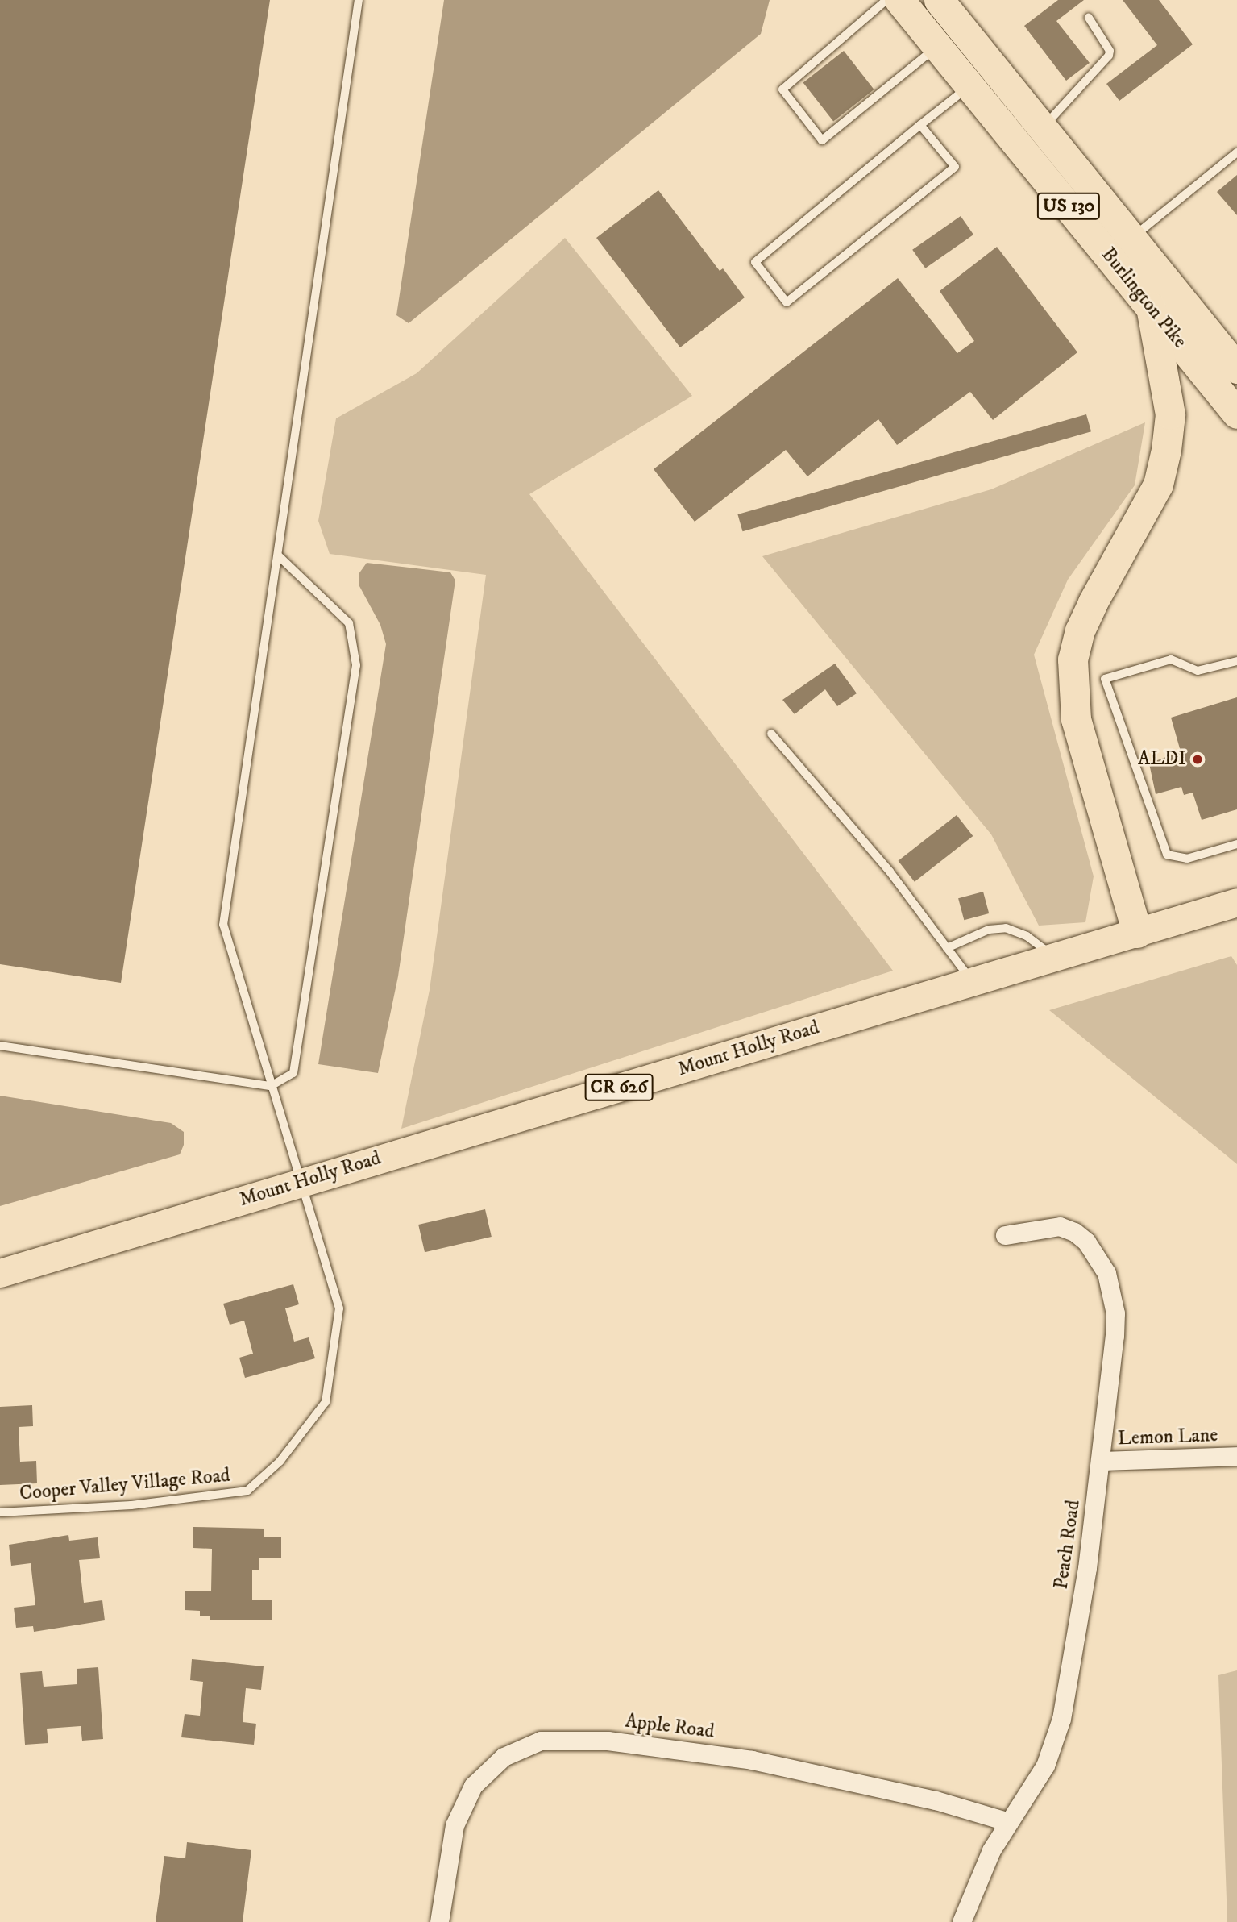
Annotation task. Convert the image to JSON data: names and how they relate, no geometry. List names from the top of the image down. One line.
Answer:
{"streets":{"highway":["US 130","Burlington Pike"],"main road":["Mount Holly Road","CR 626"],"street":["Lemon Lane","Peach Road","Apple Road"],"lane":["Cooper Valley Village Road"]},"crossings":[["Mount Holly Road","Cooper Valley Village Road"],["Lemon Lane","Peach Road"],["Peach Road","Apple Road"]],"places":["ALDI"]}
